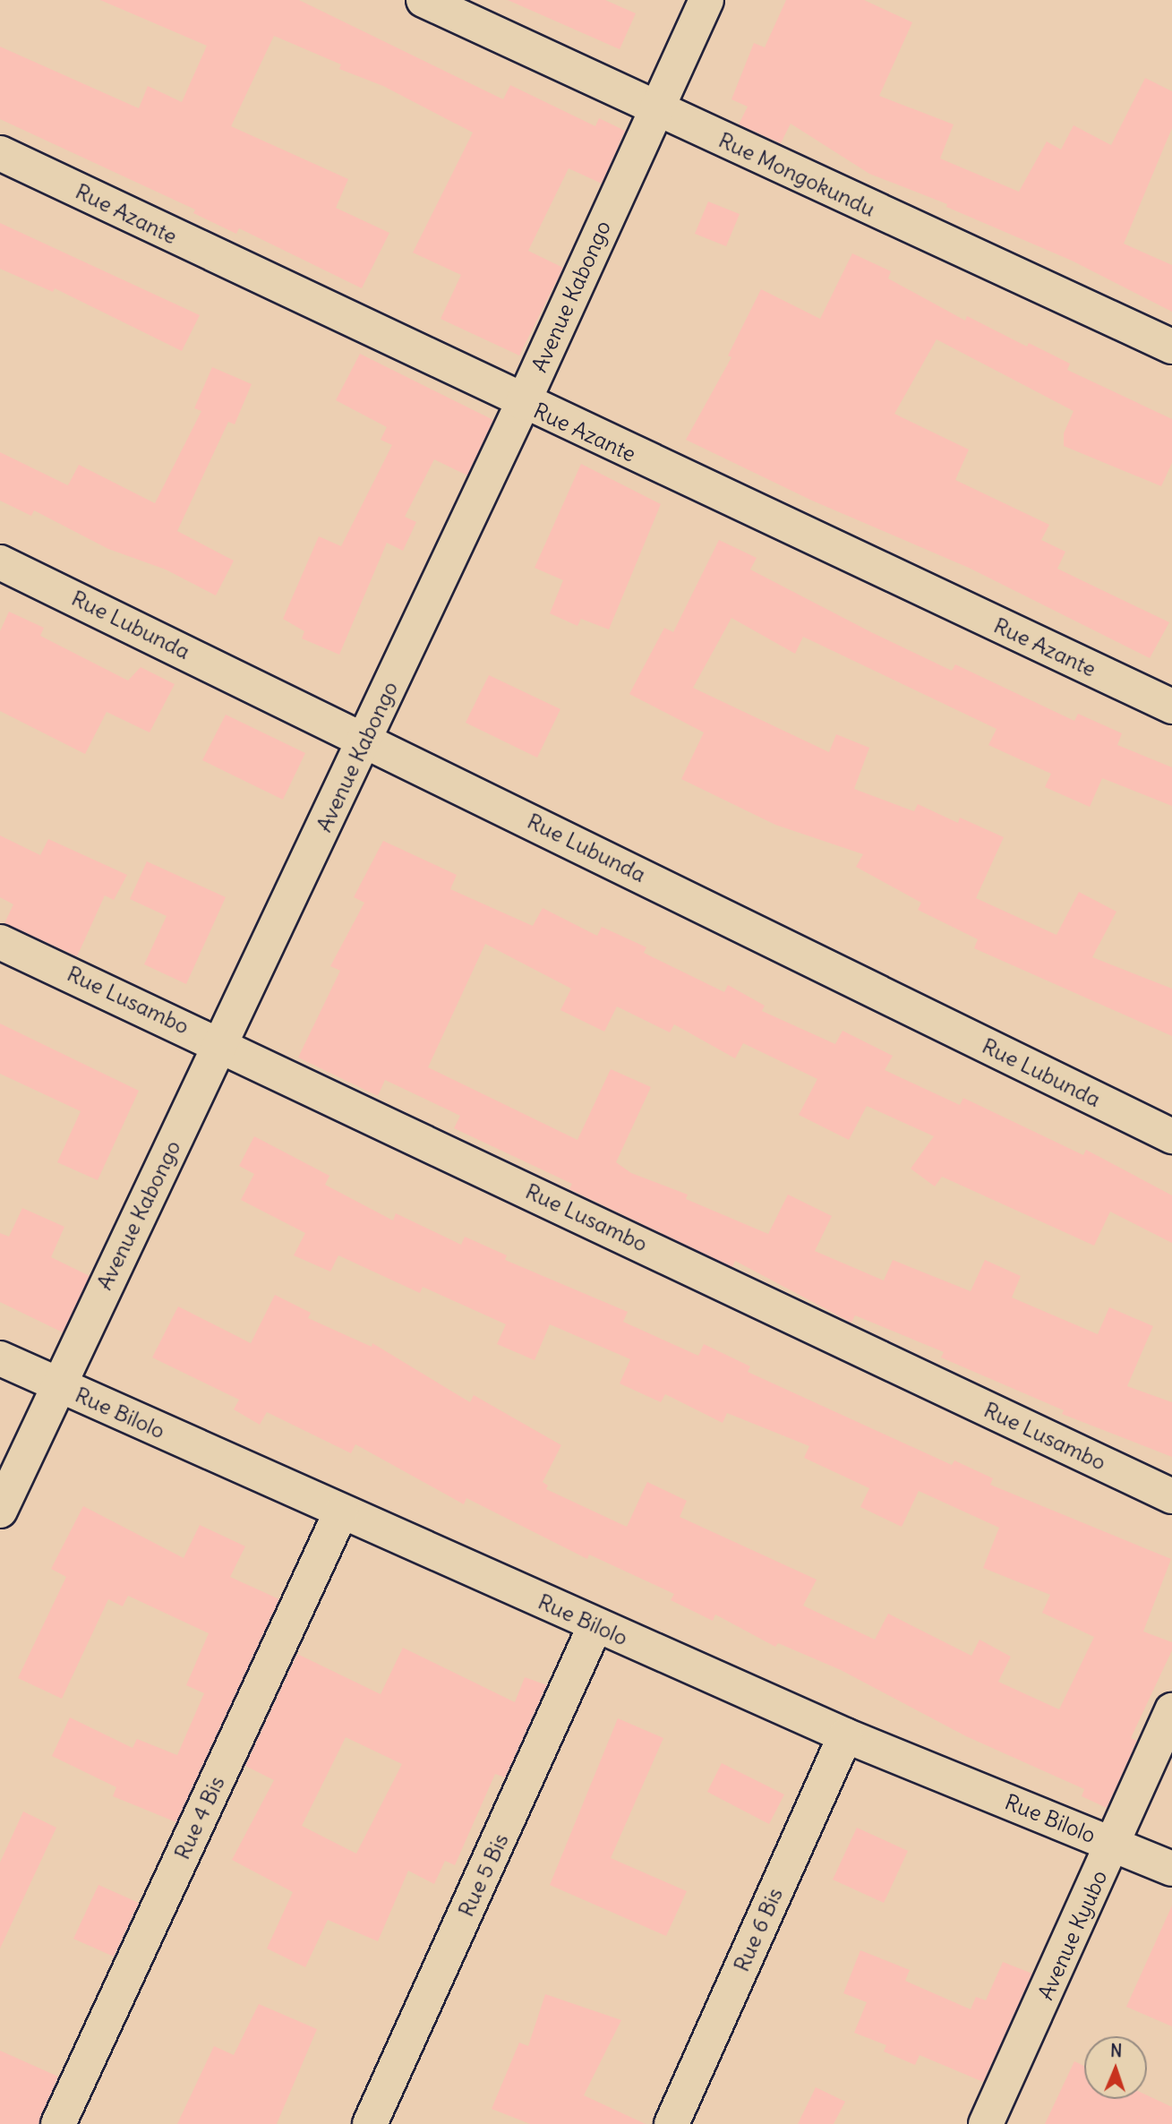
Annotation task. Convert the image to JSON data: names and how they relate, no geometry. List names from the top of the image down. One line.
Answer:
{"streets":{"street":["Rue Mongokundu","Rue Azante","Avenue Kabongo","Rue Lubunda","Rue Lusambo","Rue Bilolo","Rue 4 Bis","Rue 5 Bis","Rue 6 Bis","Avenue Kyubo"]},"crossings":[["Rue Mongokundu","Avenue Kabongo"],["Rue Azante","Avenue Kabongo"],["Avenue Kabongo","Rue Lubunda"],["Avenue Kabongo","Rue Lusambo"],["Avenue Kabongo","Rue Bilolo"],["Rue Bilolo","Rue 4 Bis"],["Rue Bilolo","Rue 5 Bis"],["Rue Bilolo","Rue 6 Bis"],["Rue Bilolo","Avenue Kyubo"]],"north":"top"}
